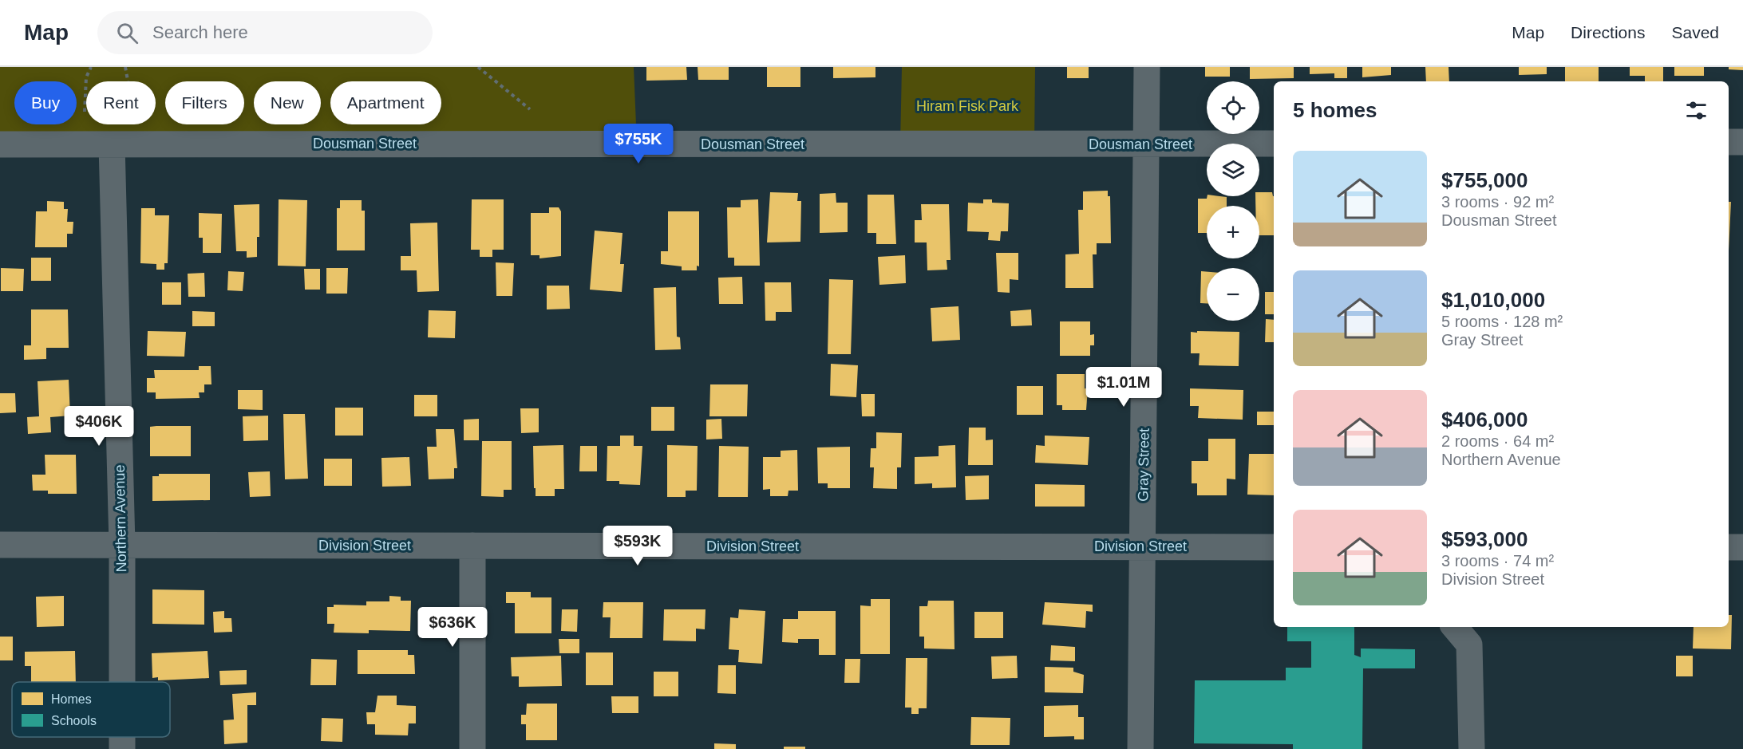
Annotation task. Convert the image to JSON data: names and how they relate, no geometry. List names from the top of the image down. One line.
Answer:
{"streets":{"street":["Dousman Street","Gray Street","Northern Avenue","Division Street"]},"crossings":[["Dousman Street","Gray Street"],["Dousman Street","Northern Avenue"],["Gray Street","Division Street"],["Northern Avenue","Division Street"]],"parks":["Hiram Fisk Park"],"legend":["Homes","Schools"],"page":{"header":"Map","search":"Search here","nav":["Map","Directions","Saved"],"map_buttons":["+","−"],"chip":["Buy","Rent","Filters","New","Apartment"],"heading":"5 homes","price":["$755K","$1.01M","$406K","$593K","$636K"],"list":[{"name":"$755,000","note":"3 rooms · 92 m² · Dousman Street"},{"name":"$1,010,000","note":"5 rooms · 128 m² · Gray Street"},{"name":"$406,000","note":"2 rooms · 64 m² · Northern Avenue"},{"name":"$593,000","note":"3 rooms · 74 m² · Division Street"}]}}
